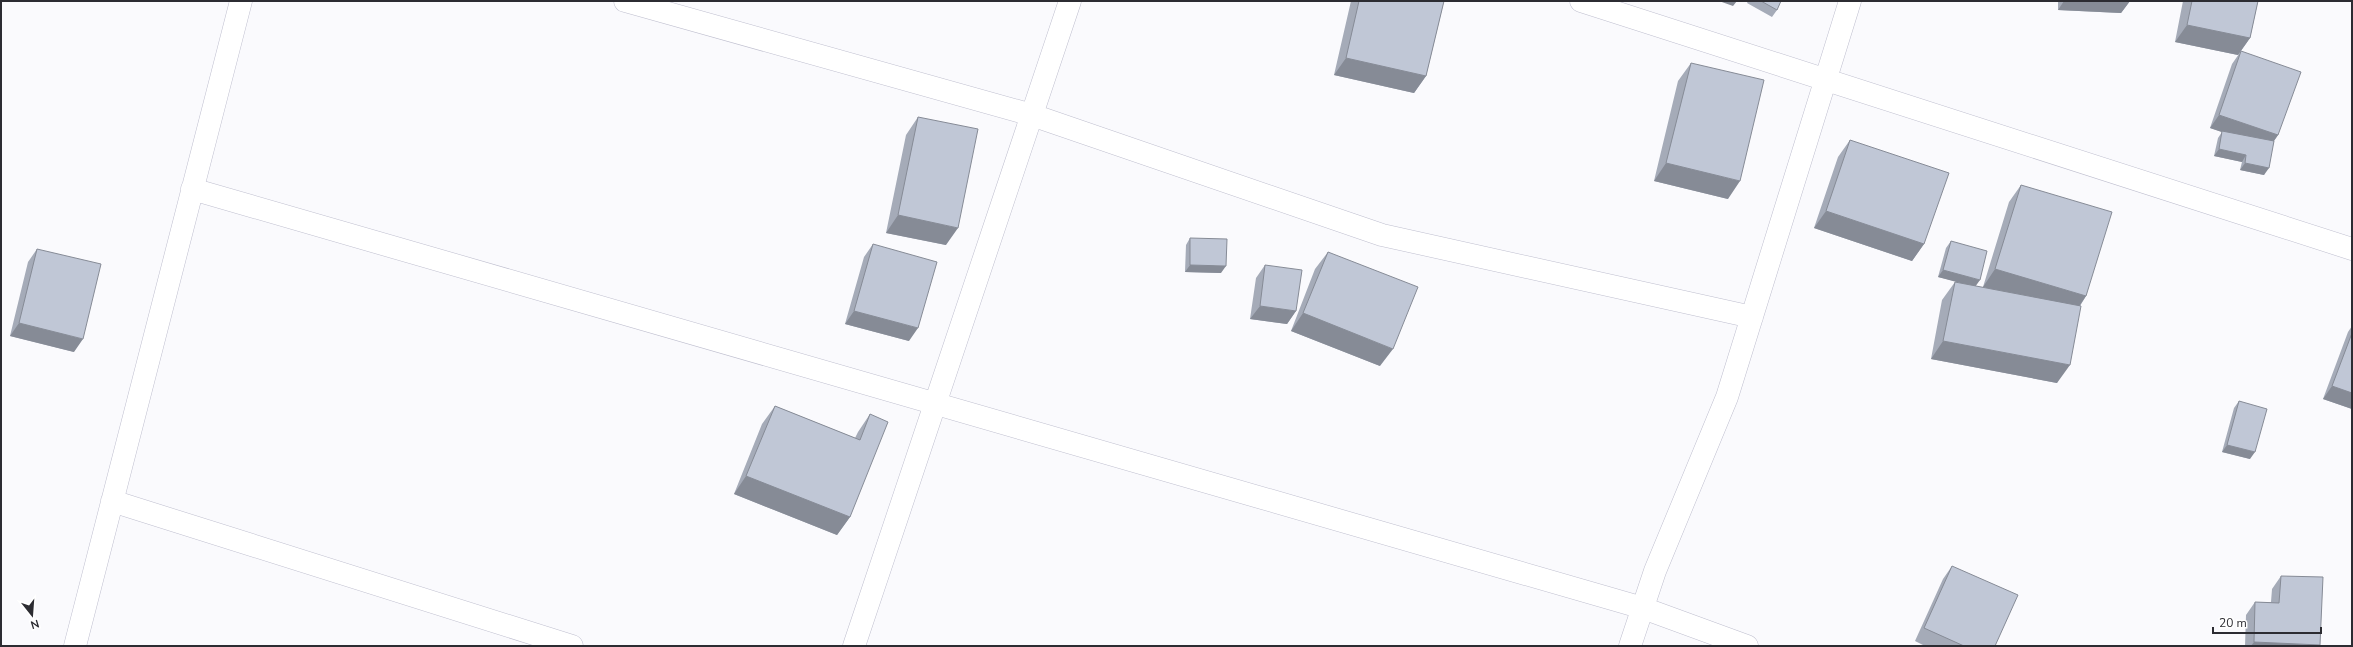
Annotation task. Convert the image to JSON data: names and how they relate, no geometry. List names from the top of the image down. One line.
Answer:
{"scale_bar":"20 m","north":"bottom"}
